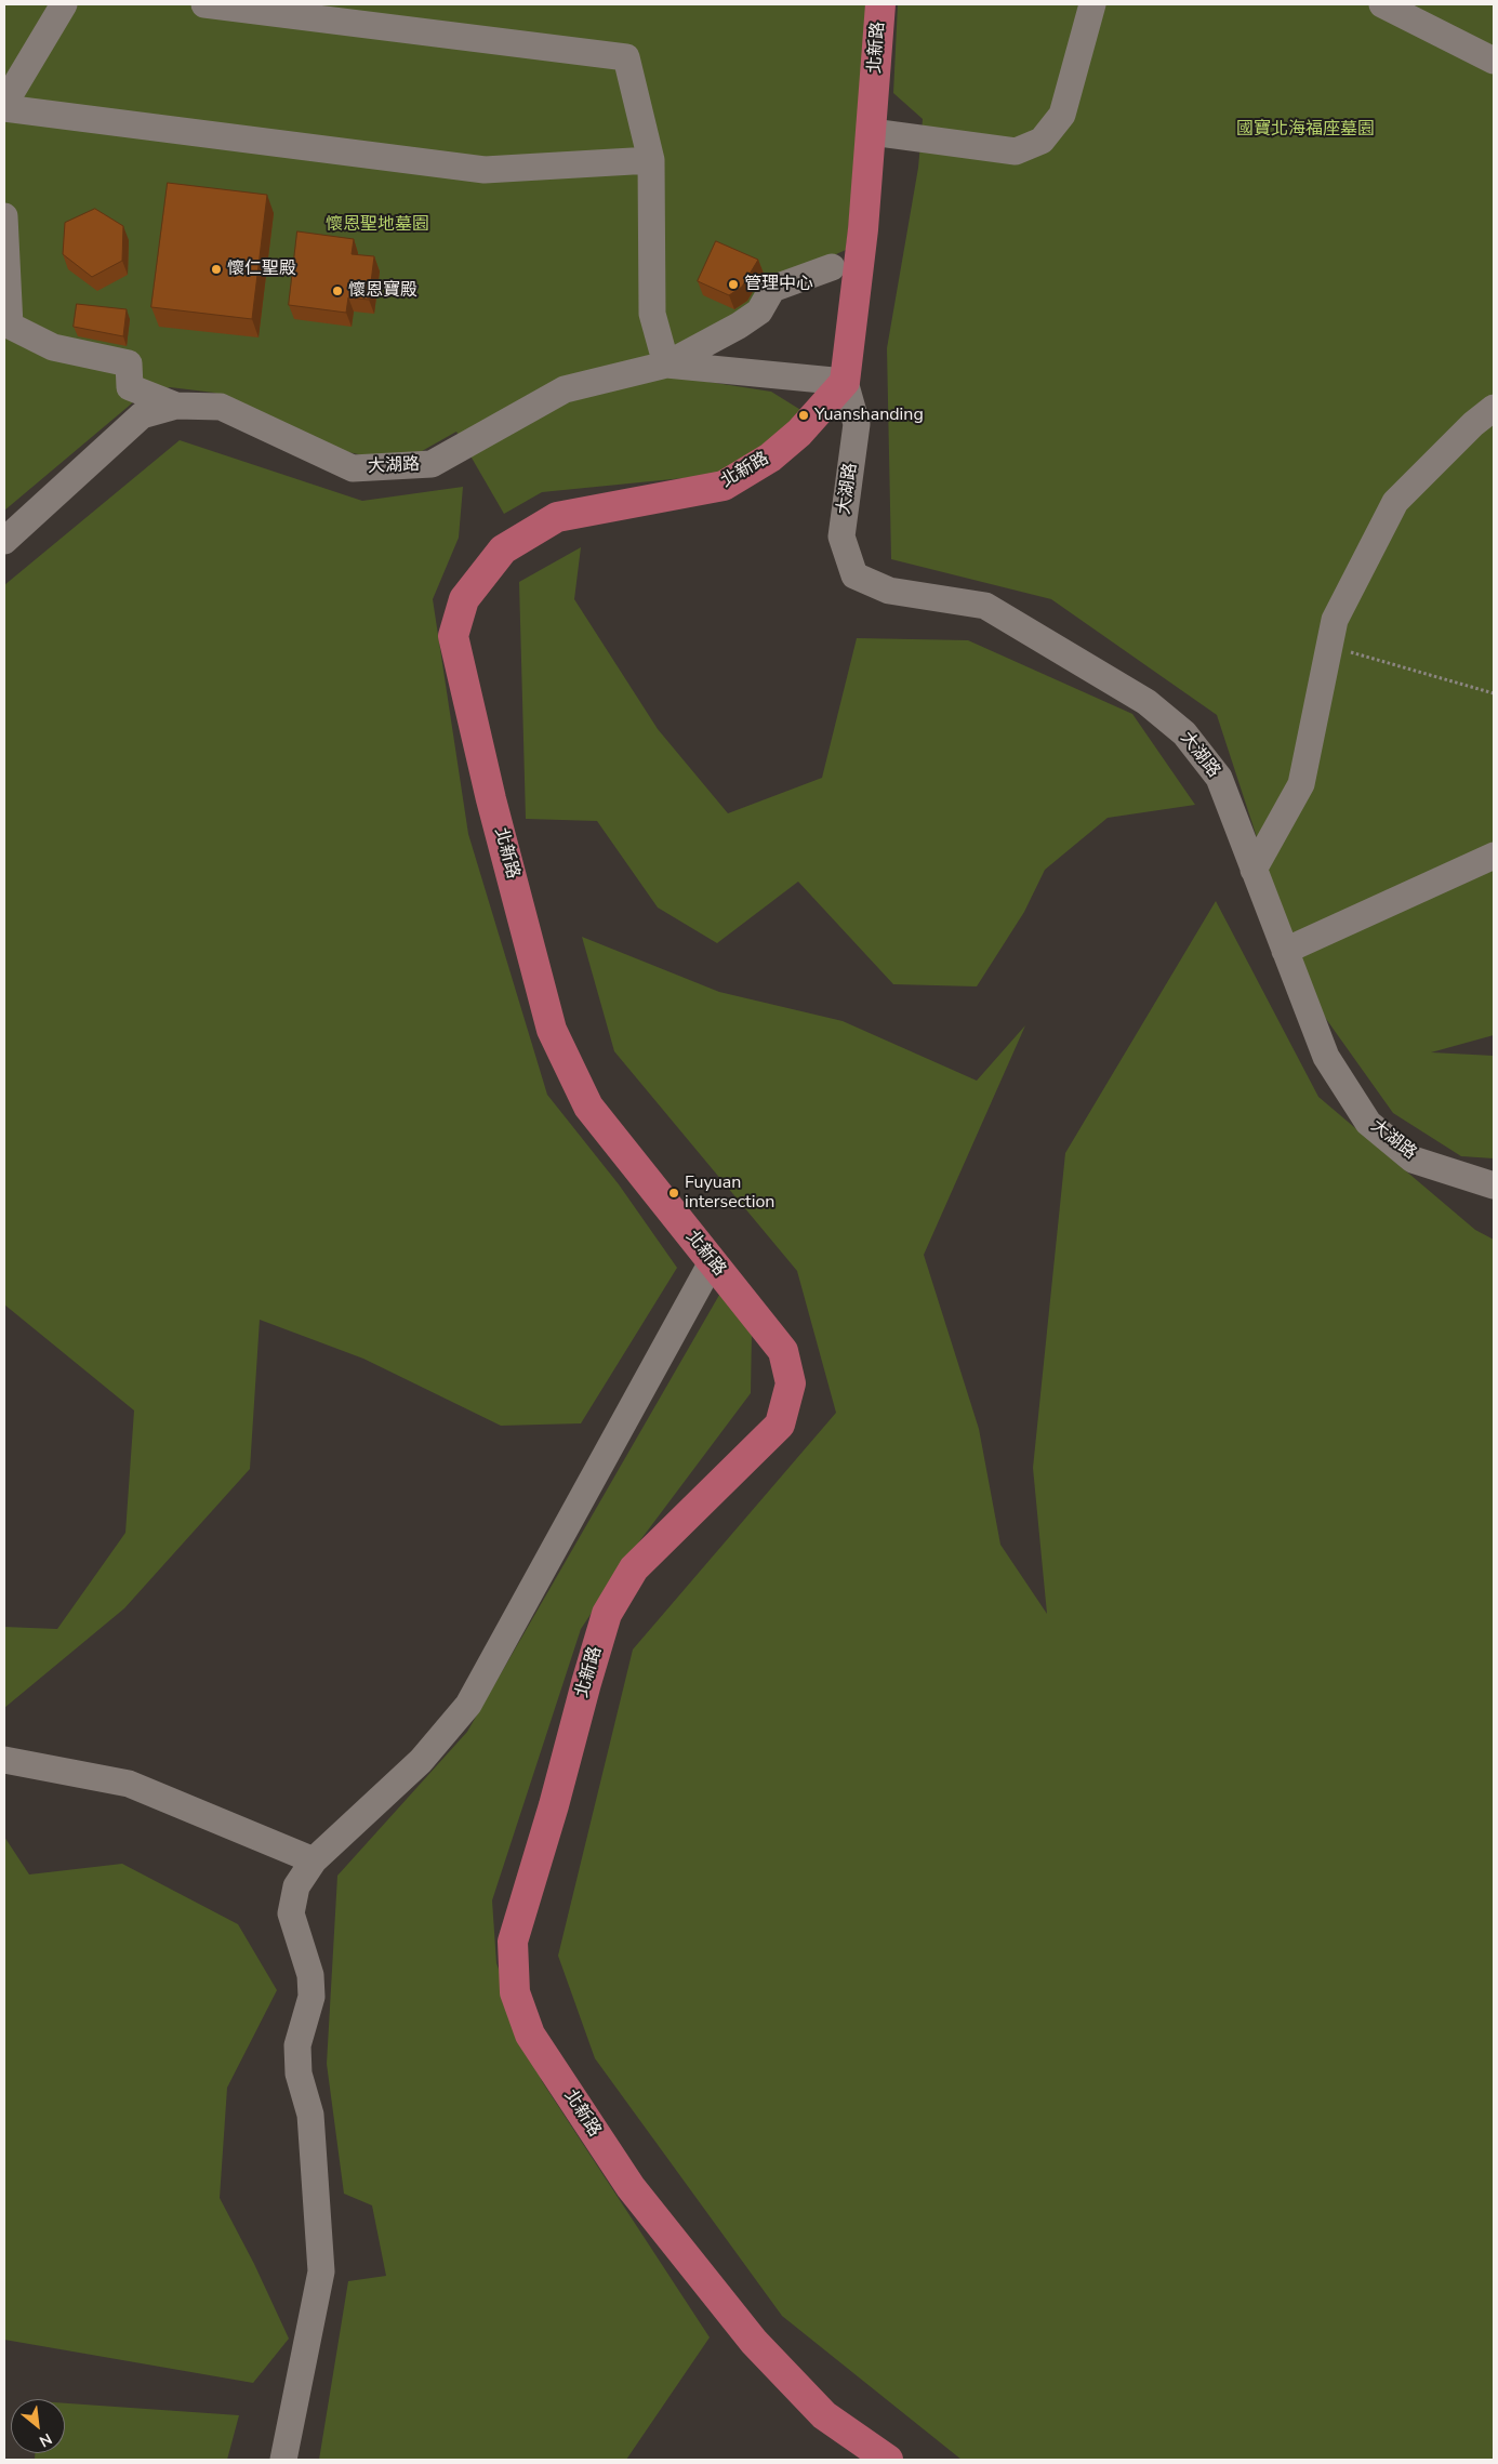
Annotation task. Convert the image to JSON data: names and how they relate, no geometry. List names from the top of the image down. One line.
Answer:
{"streets":{"main road":["北新路"],"street":["大湖路"]},"crossings":[["北新路","大湖路"]],"parks":["國寶北海福座墓園","懷恩聖地墓園"],"places":["懷仁聖殿","管理中心","懷恩寶殿","Yuanshanding","Fuyuan intersection"],"north":"bottom right"}
